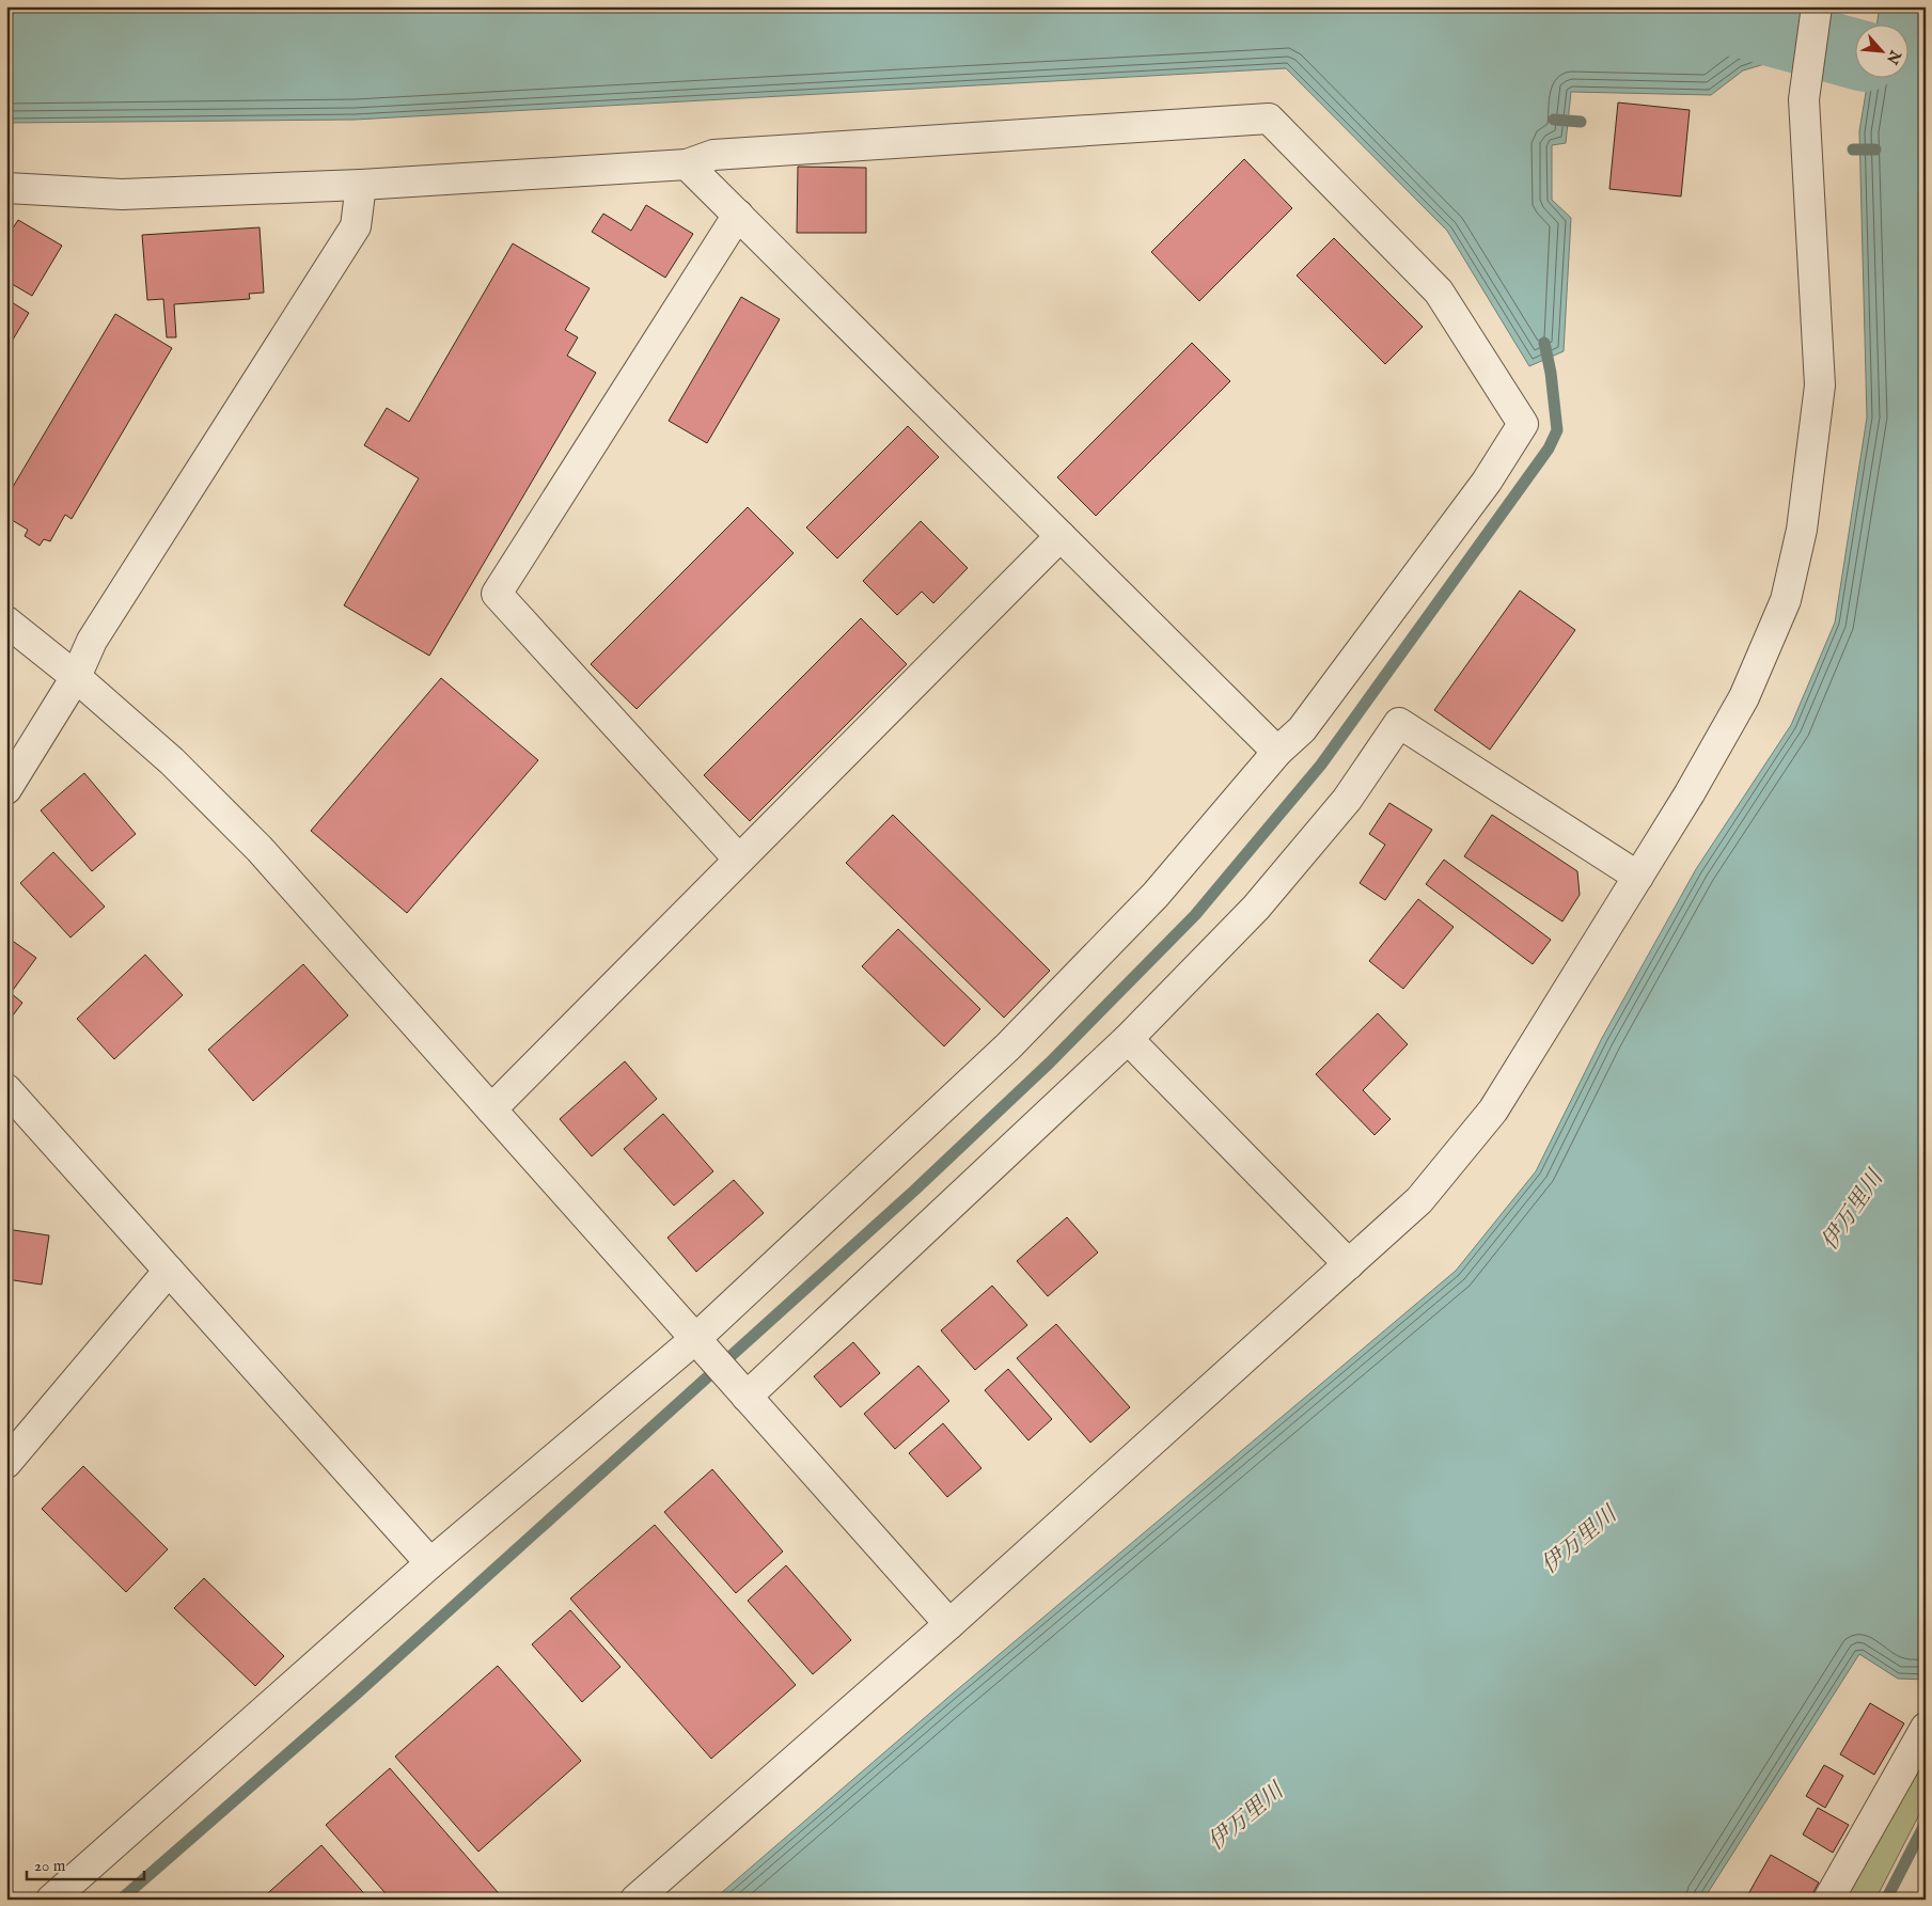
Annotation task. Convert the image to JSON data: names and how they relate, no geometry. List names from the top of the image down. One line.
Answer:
{"water":["伊万里川"],"scale_bar":"20 m","north":"bottom right"}
